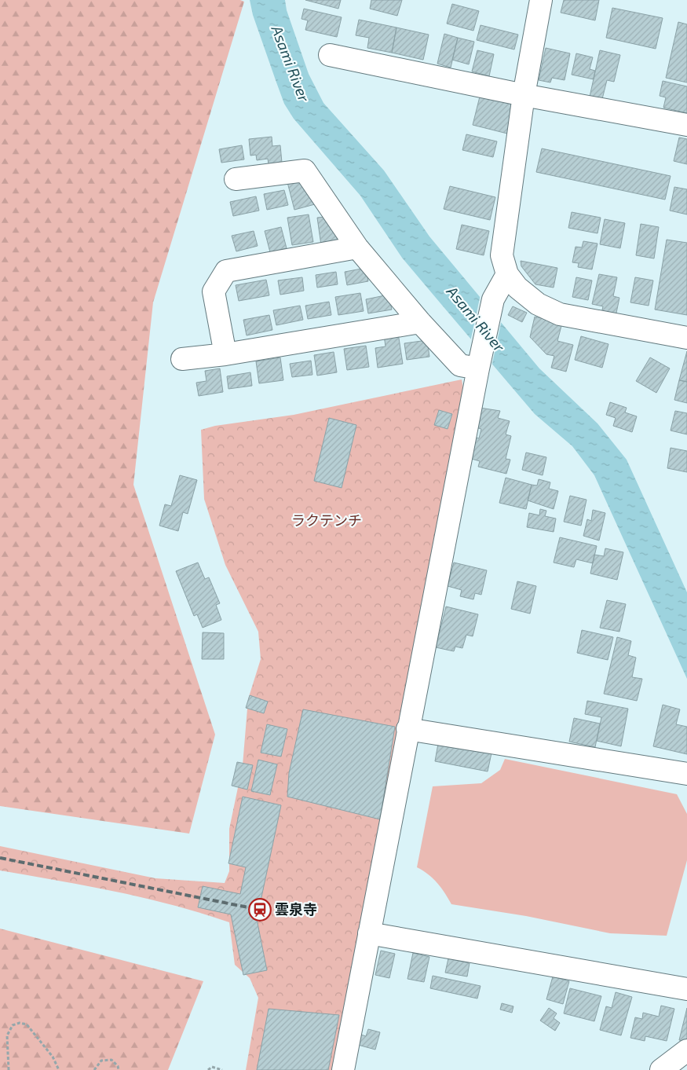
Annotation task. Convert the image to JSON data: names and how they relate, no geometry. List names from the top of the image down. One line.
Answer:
{"water":["Asami River"],"parks":["ラクテンチ"],"places":{"station":["雲泉寺"]}}
